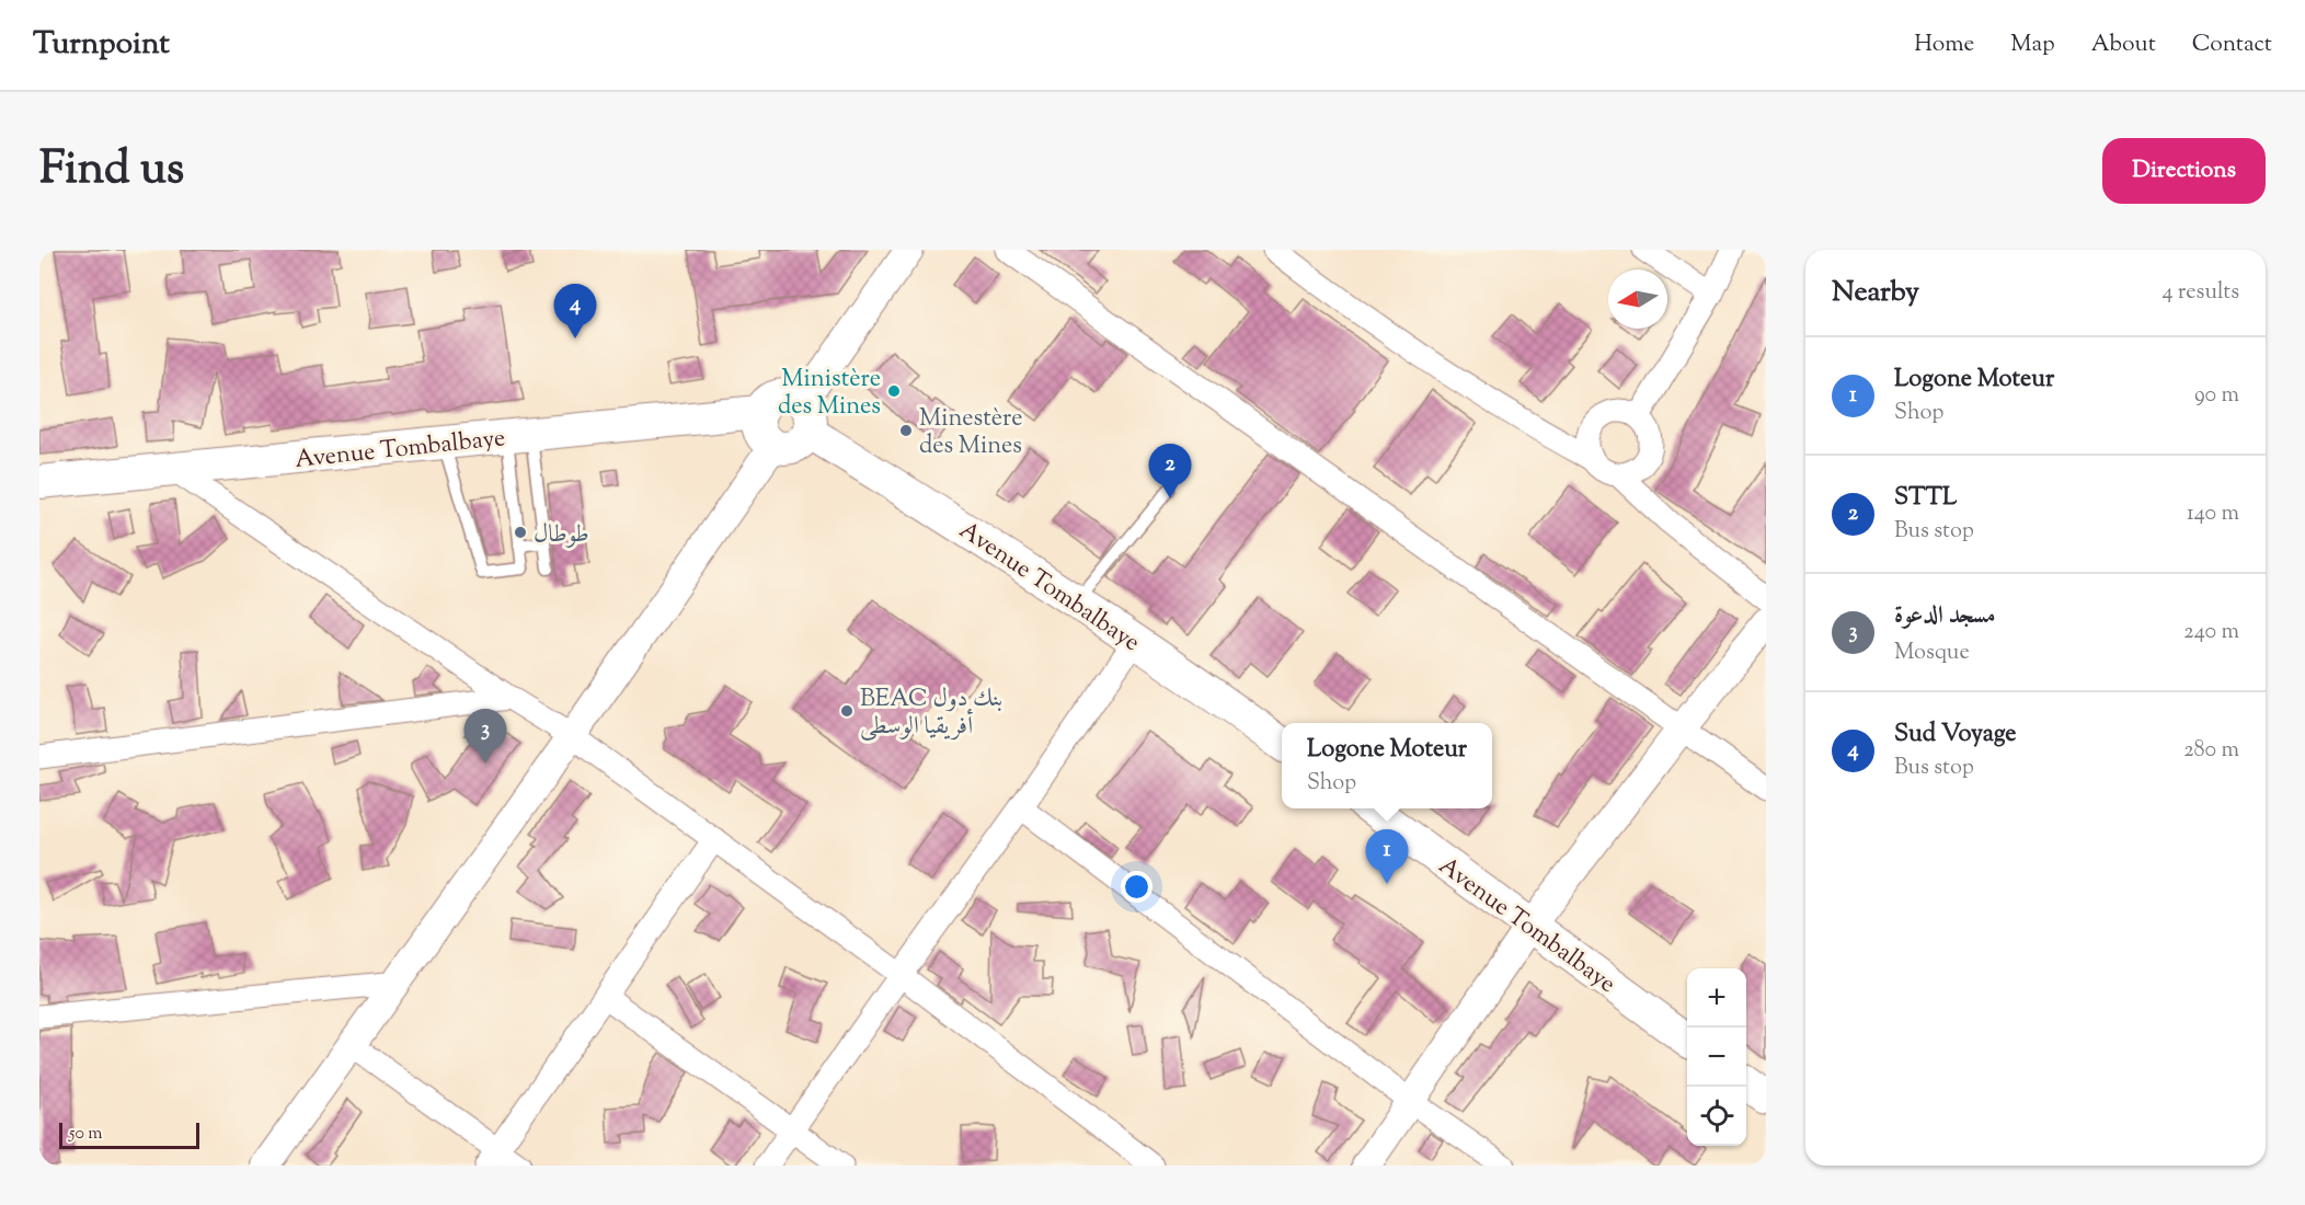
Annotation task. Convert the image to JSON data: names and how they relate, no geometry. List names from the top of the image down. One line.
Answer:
{"streets":{"main road":["Avenue Tombalbaye"]},"places":["Ministère des Mines","Minestère des Mines","طوطال","BEAC بنك دول أفريقيا الوسطى"],"scale_bar":"50 m","north":"left","page":{"header":"Turnpoint","nav":["Home","Map","About","Contact"],"title":"Find us","buttons":"Directions","heading":["Nearby","4 results"],"pins":["4","2","3","1"],"list":[{"mark":"1","name":"Logone Moteur","note":"Shop","value":"90 m"},{"mark":"2","name":"STTL","note":"Bus stop","value":"140 m"},{"mark":"3","name":"مسجد الدعوة","note":"Mosque","value":"240 m"},{"mark":"4","name":"Sud Voyage","note":"Bus stop","value":"280 m"}],"popup":["Logone Moteur","Shop"],"map_buttons":["+","−"],"scale":"50 m"}}
